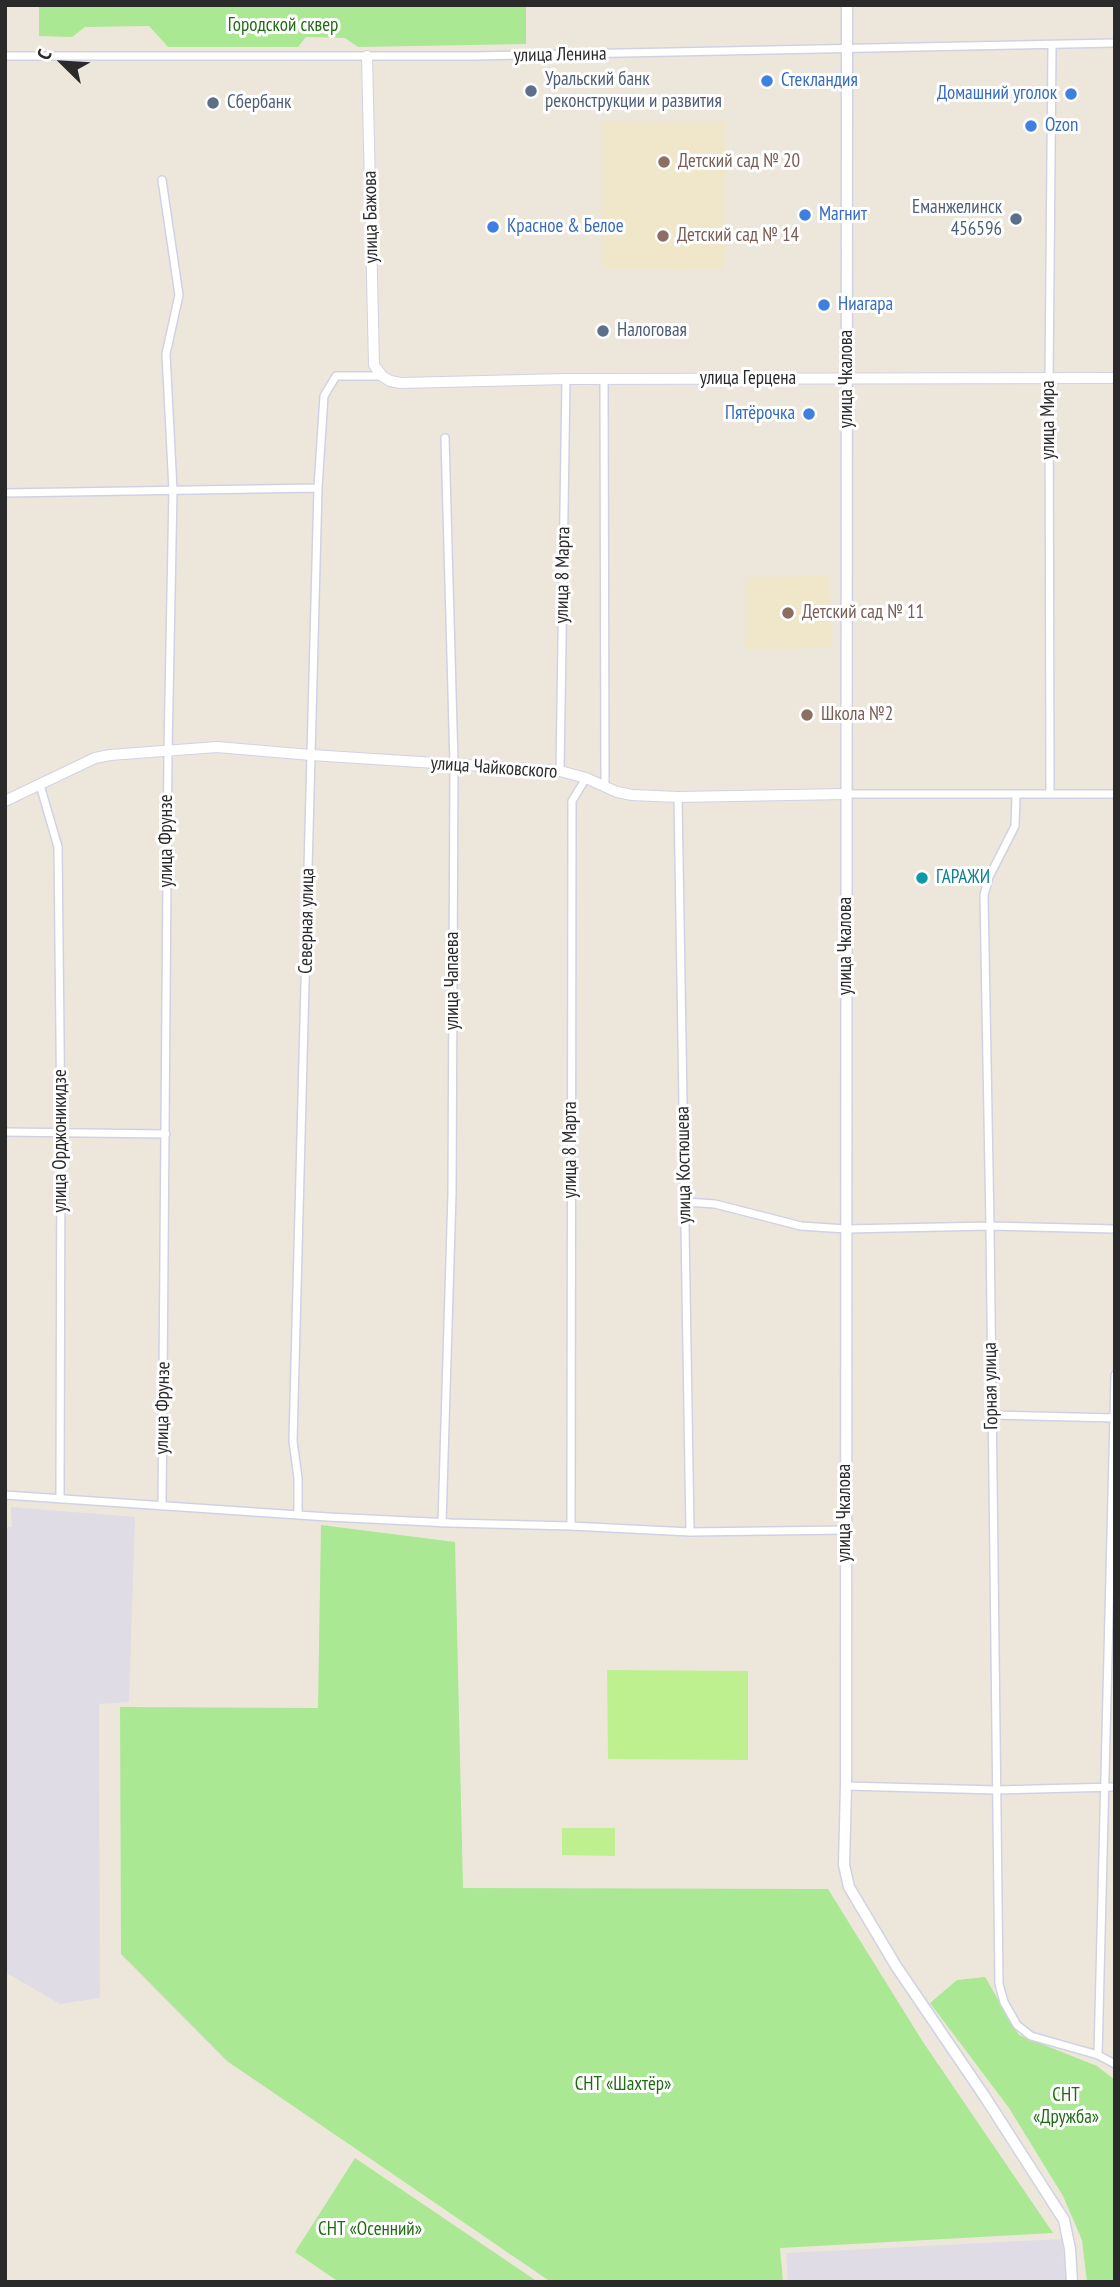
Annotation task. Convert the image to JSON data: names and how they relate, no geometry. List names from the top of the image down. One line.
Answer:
{"streets":{"main road":["улица Чкалова"],"street":["улица Ленина","улица Бажова","улица Герцена","улица Мира","улица 8 Марта","улица Чайковского","улица Фрунзе","Северная улица","улица Чапаева","улица Орджоникидзе","улица Костюшева","Горная улица"]},"crossings":[["улица Ленина","улица Бажова"],["улица Ленина","улица Чкалова"],["улица Ленина","улица Мира"],["улица Бажова","улица Герцена"],["улица Бажова","Северная улица"],["улица Герцена","улица Чкалова"],["улица Герцена","улица Мира"],["улица Герцена","улица 8 Марта"],["улица Герцена","Северная улица"],["улица Чкалова","улица Чайковского"],["улица Мира","улица Чайковского"],["улица 8 Марта","улица Чайковского"],["улица Чайковского","улица Фрунзе"],["улица Чайковского","Северная улица"],["улица Чайковского","улица Чапаева"],["улица Чайковского","улица Орджоникидзе"],["улица Чайковского","улица Костюшева"],["улица Чайковского","Горная улица"]],"parks":["Городской сквер","СНТ «Шахтёр»","СНТ «Дружба»","СНТ «Осенний»"],"places":["Стекландия","Уральский банк реконструкции и развития","Домашний уголок","Сбербанк","Ozon","Детский сад № 20","Магнит","Еманжелинск 456596","Красное & Белое","Детский сад № 14","Ниагара","Налоговая","Пятёрочка","Детский сад № 11","Школа №2","ГАРАЖИ"],"north":"top left"}
